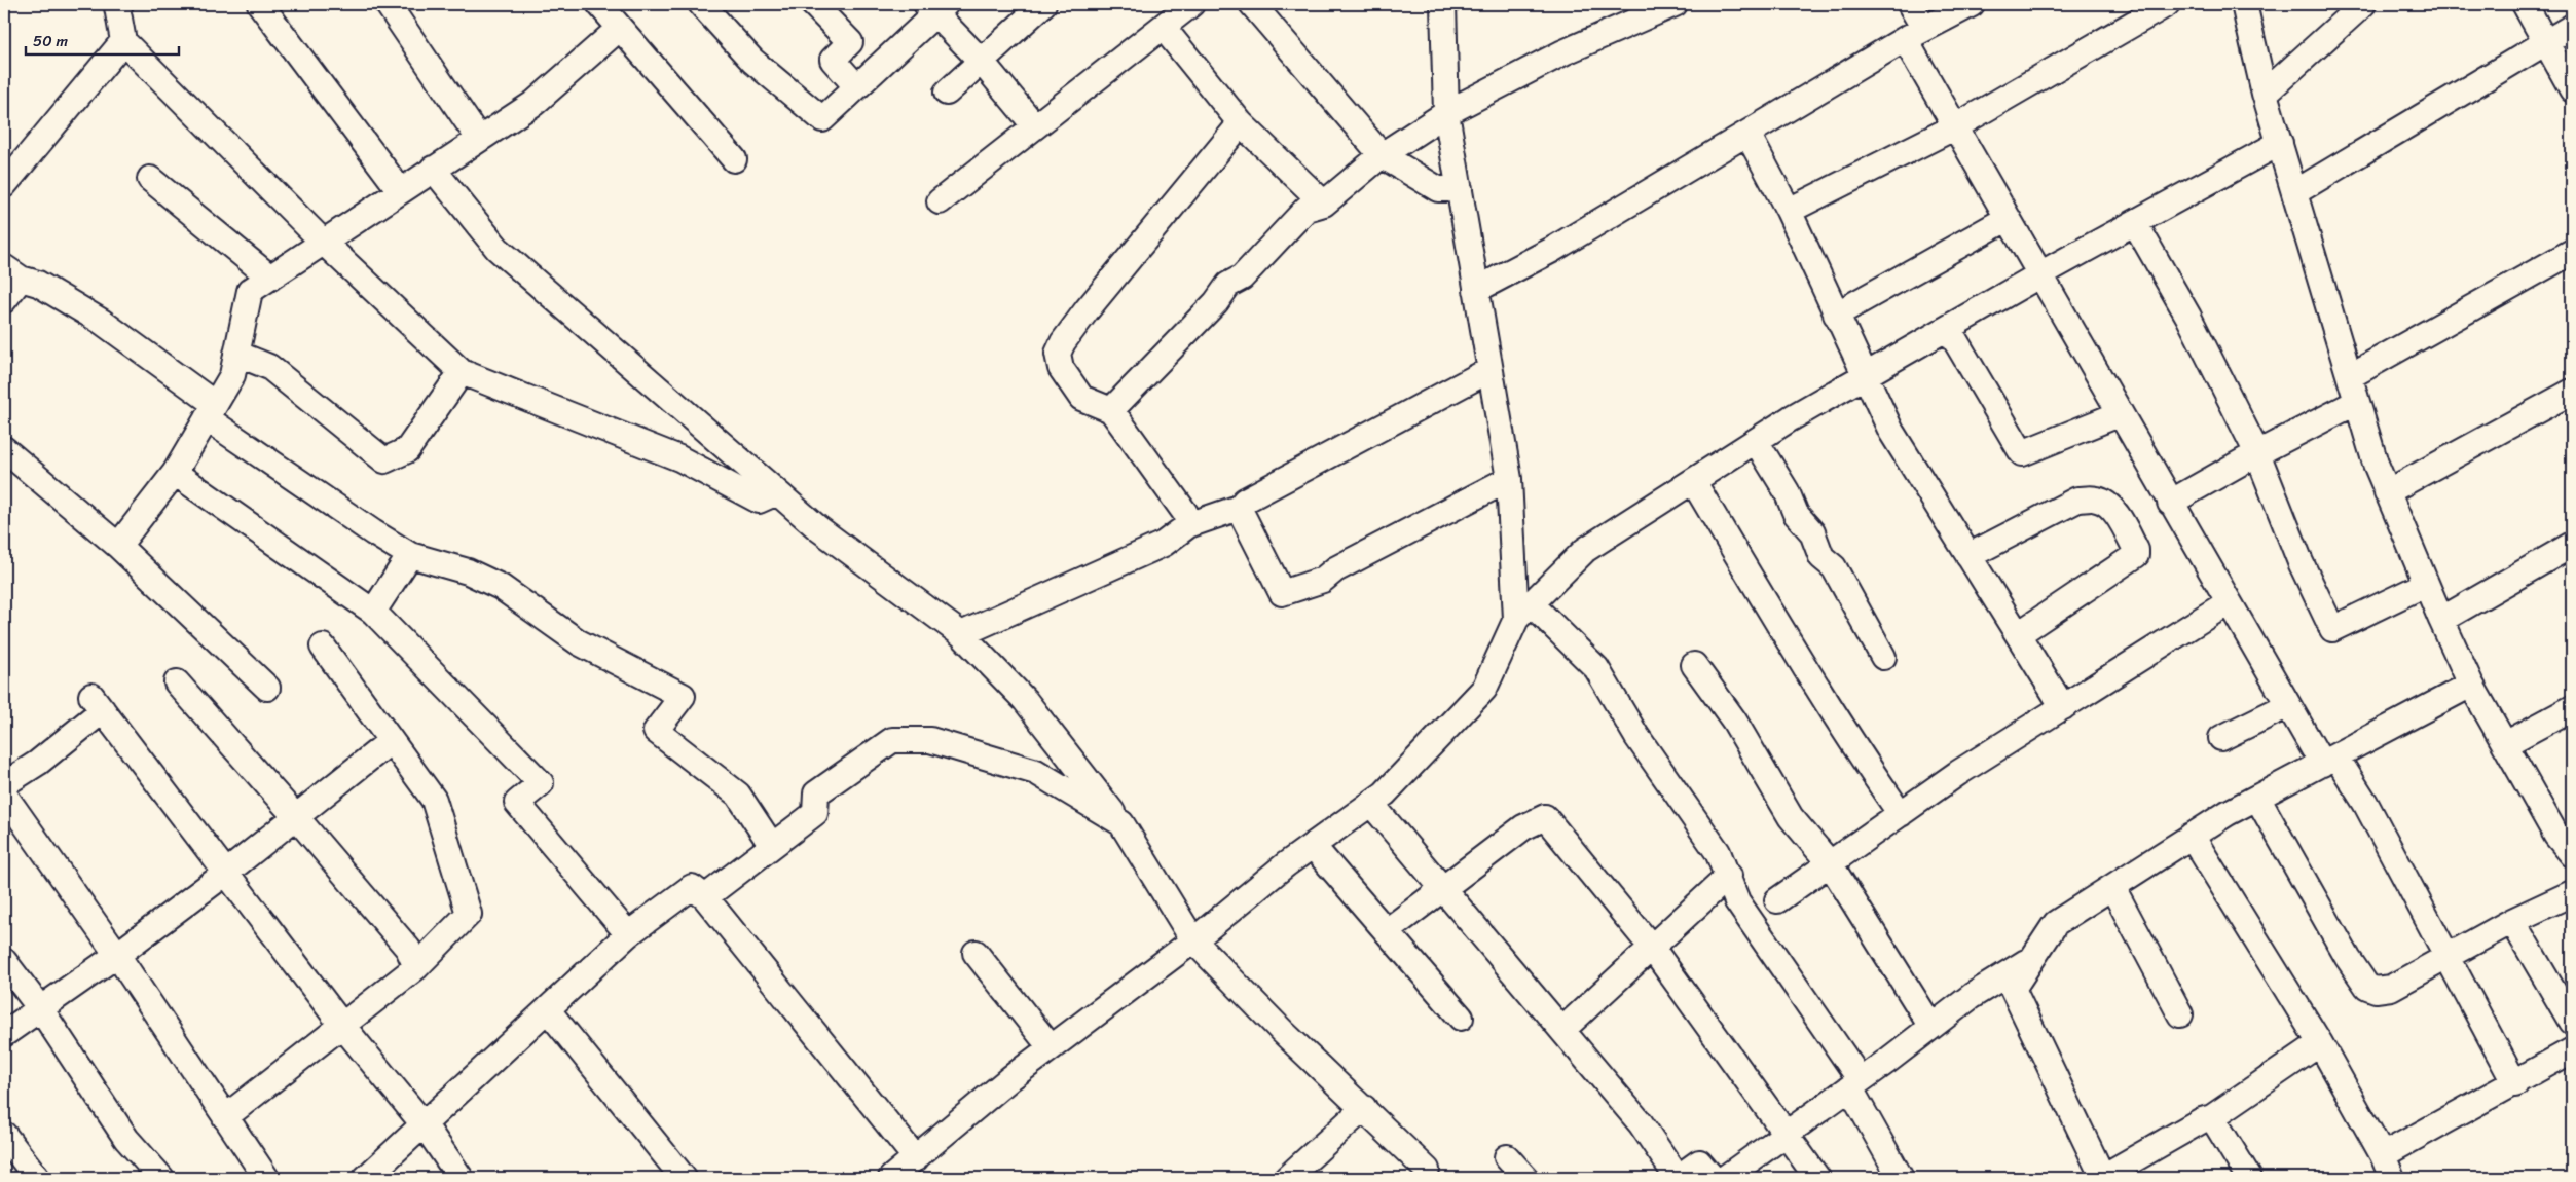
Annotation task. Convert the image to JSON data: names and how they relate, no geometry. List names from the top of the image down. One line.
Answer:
{"scale_bar":"50 m"}
